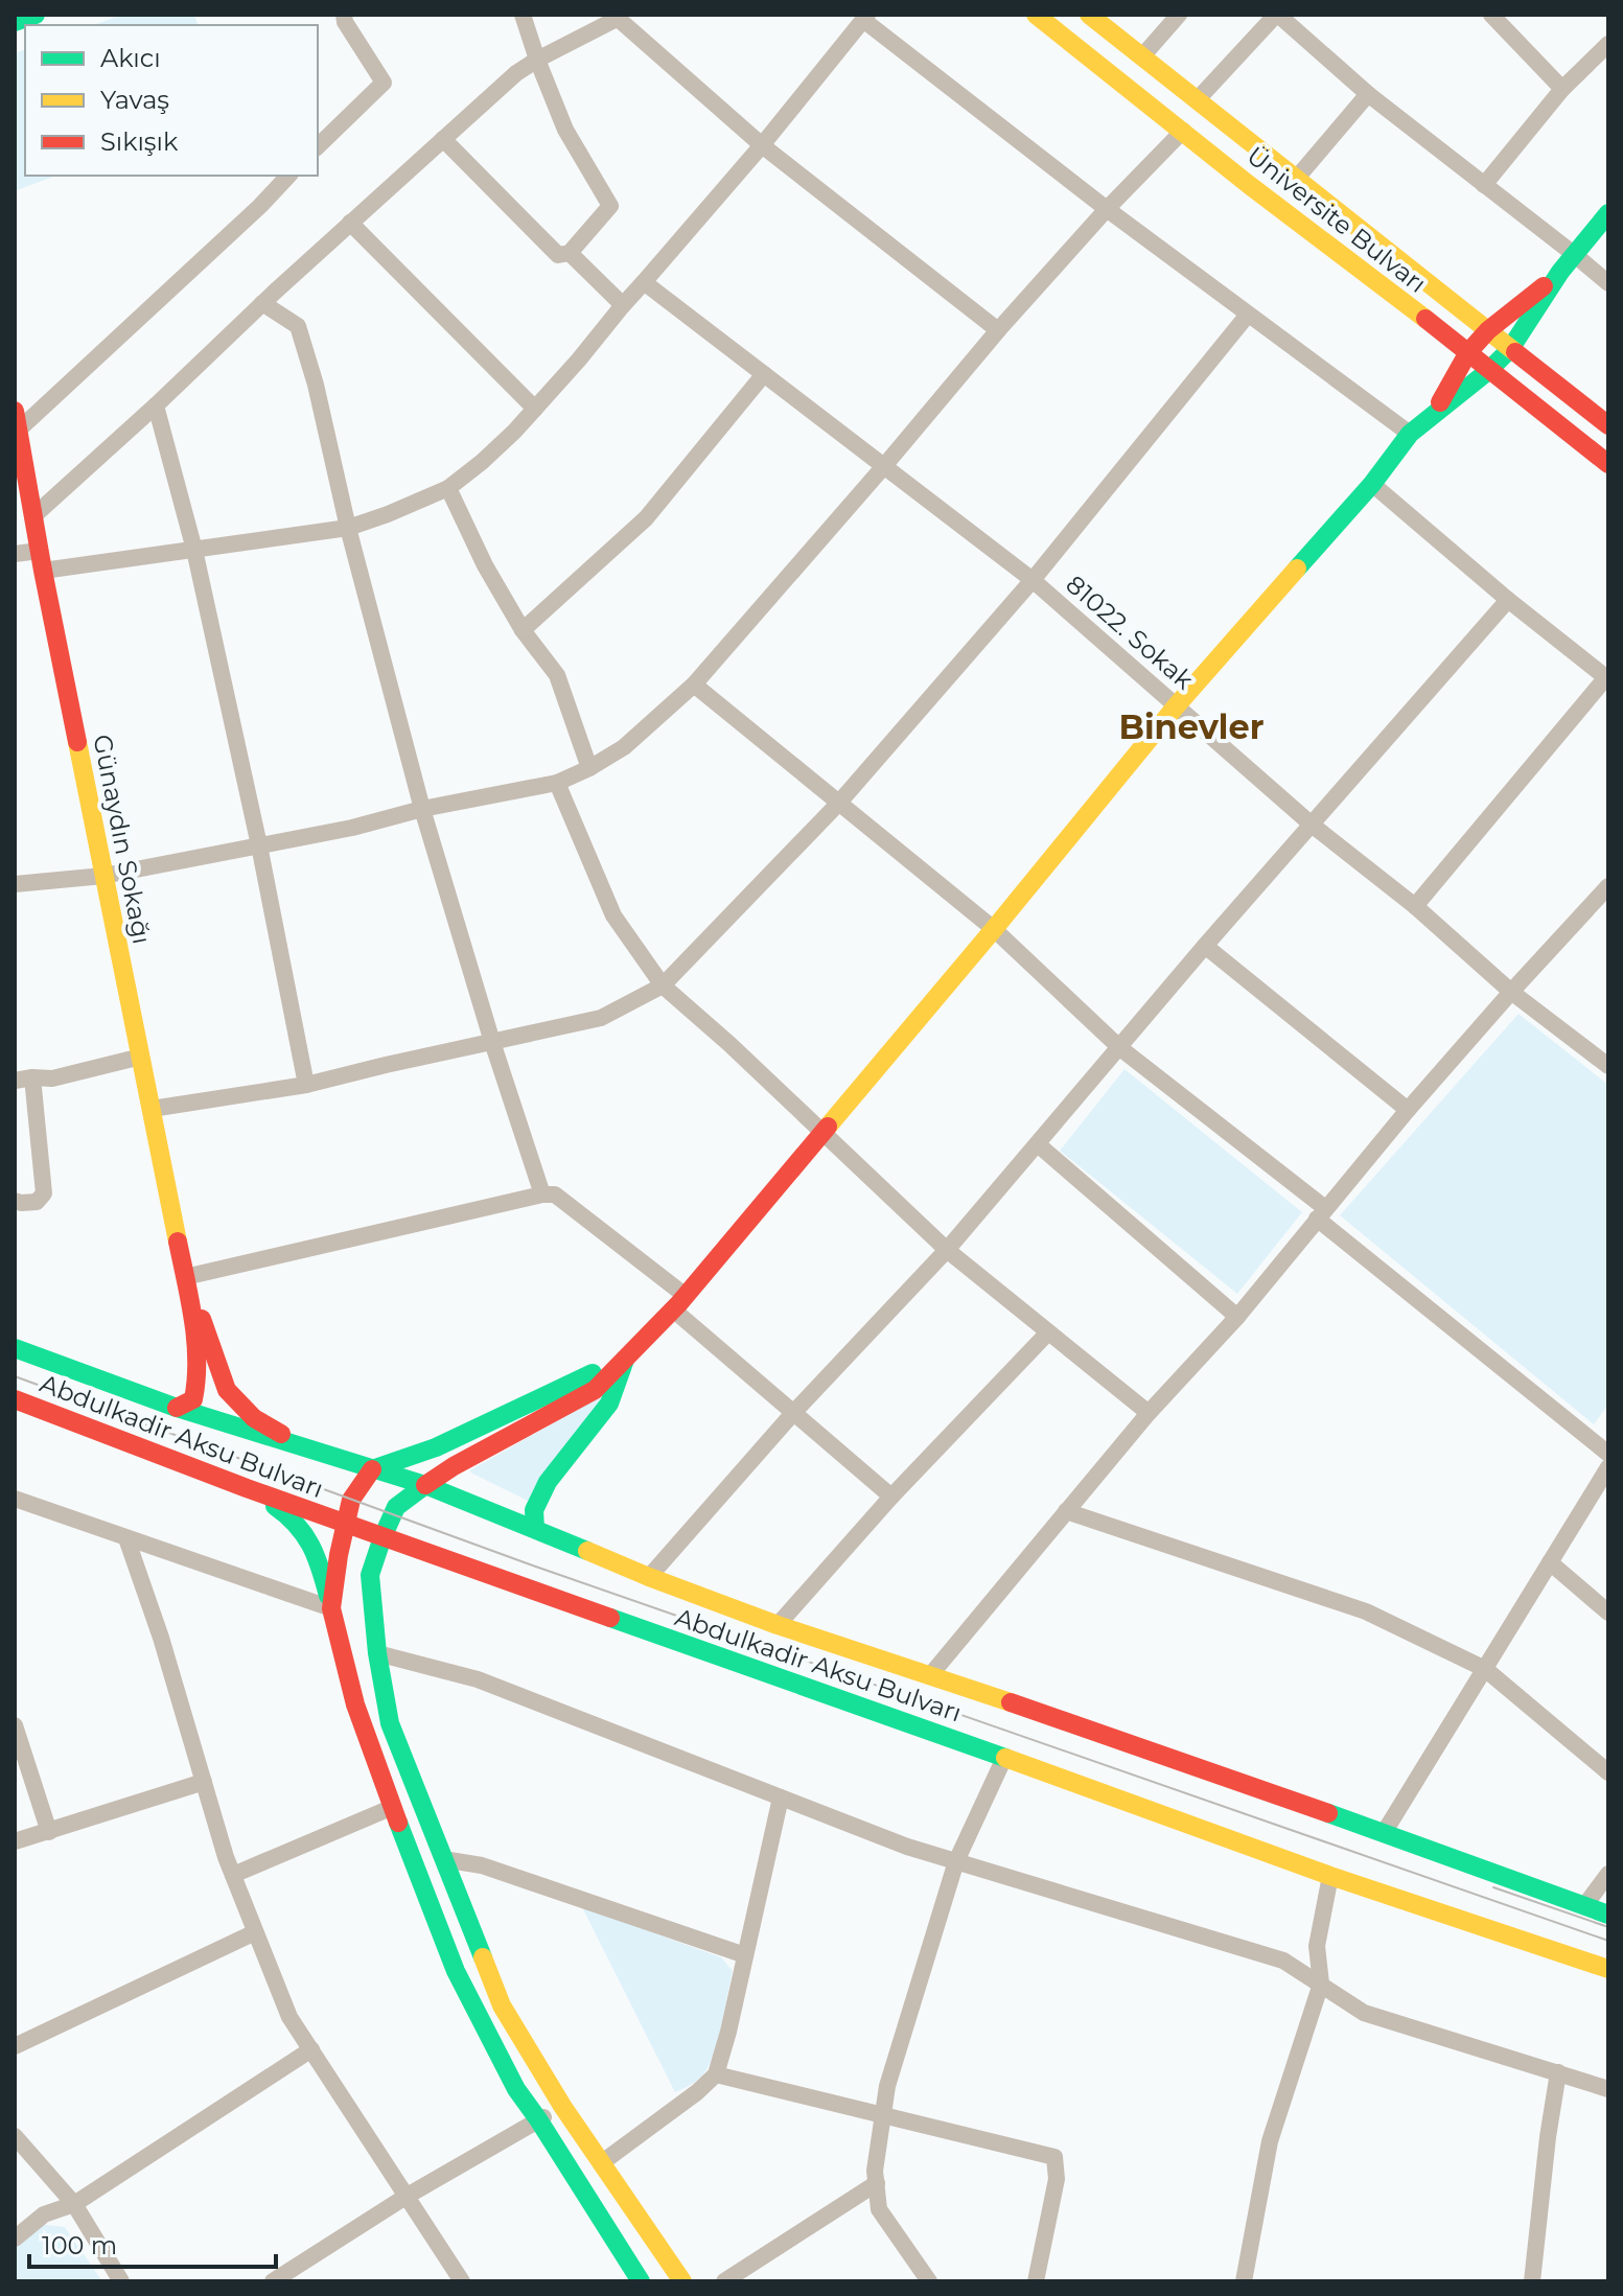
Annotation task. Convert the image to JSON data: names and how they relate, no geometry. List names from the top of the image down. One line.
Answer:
{"streets":{"main road":["Üniversite Bulvarı","Günaydın Sokağı","Abdulkadir Aksu Bulvarı"],"street":["81022. Sokak"]},"districts":["Binevler"],"legend":["Akıcı","Yavaş","Sıkışık"],"scale_bar":"100 m"}
